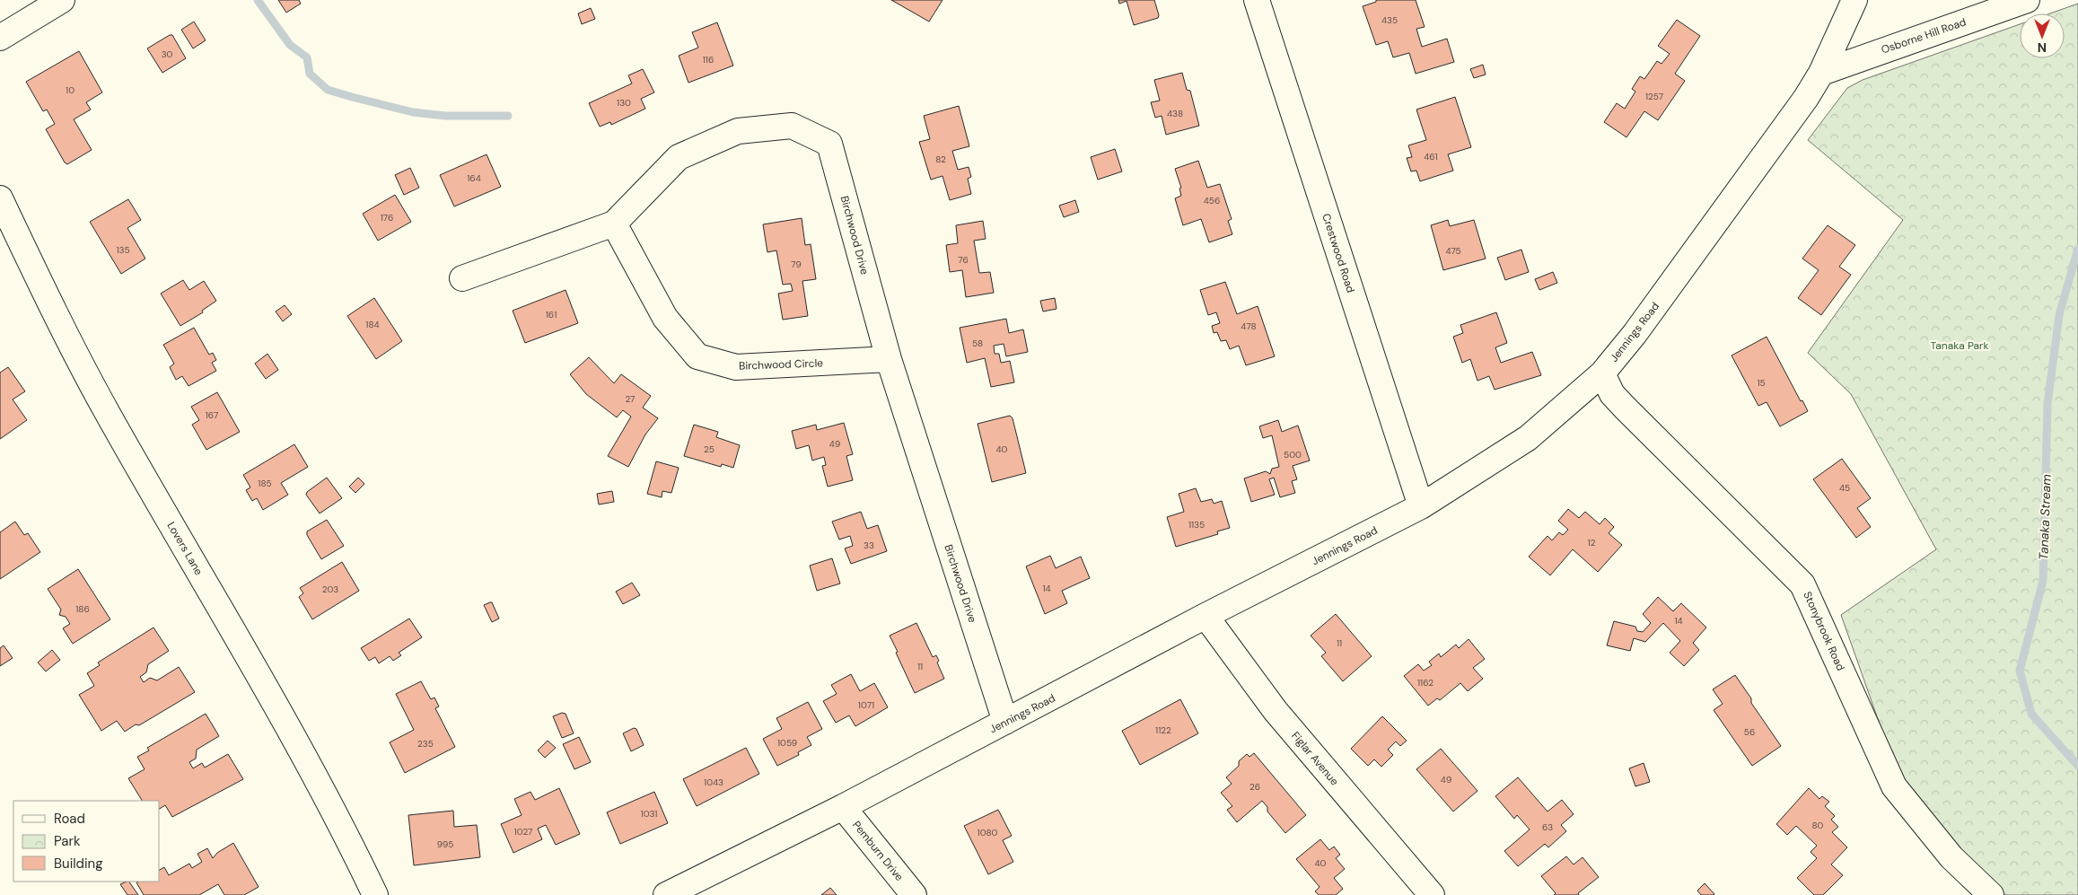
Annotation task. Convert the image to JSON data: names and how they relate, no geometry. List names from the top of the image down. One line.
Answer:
{"streets":{"street":["Osborne Hill Road","Birchwood Drive","Crestwood Road","Jennings Road","Birchwood Circle","Lovers Lane","Stonybrook Road","Figlar Avenue","Pemburn Drive"]},"crossings":[["Osborne Hill Road","Jennings Road"],["Birchwood Drive","Jennings Road"],["Birchwood Drive","Birchwood Circle"],["Crestwood Road","Jennings Road"],["Jennings Road","Stonybrook Road"],["Jennings Road","Figlar Avenue"],["Jennings Road","Pemburn Drive"]],"water":["Tanaka Stream"],"parks":["Tanaka Park"],"house_numbers":["435","30","116","10","1257","130","438","461","82","164","456","176","135","475","76","79","161","184","478","58","15","27","167","49","25","40","500","185","45","1135","12","33","14","203","186","14","11","11","1162","1071","1122","56","1059","235","49","1043","26","1031","80","63","1027","1080","995","40"],"legend":["Road","Park","Building"],"north":"bottom"}
